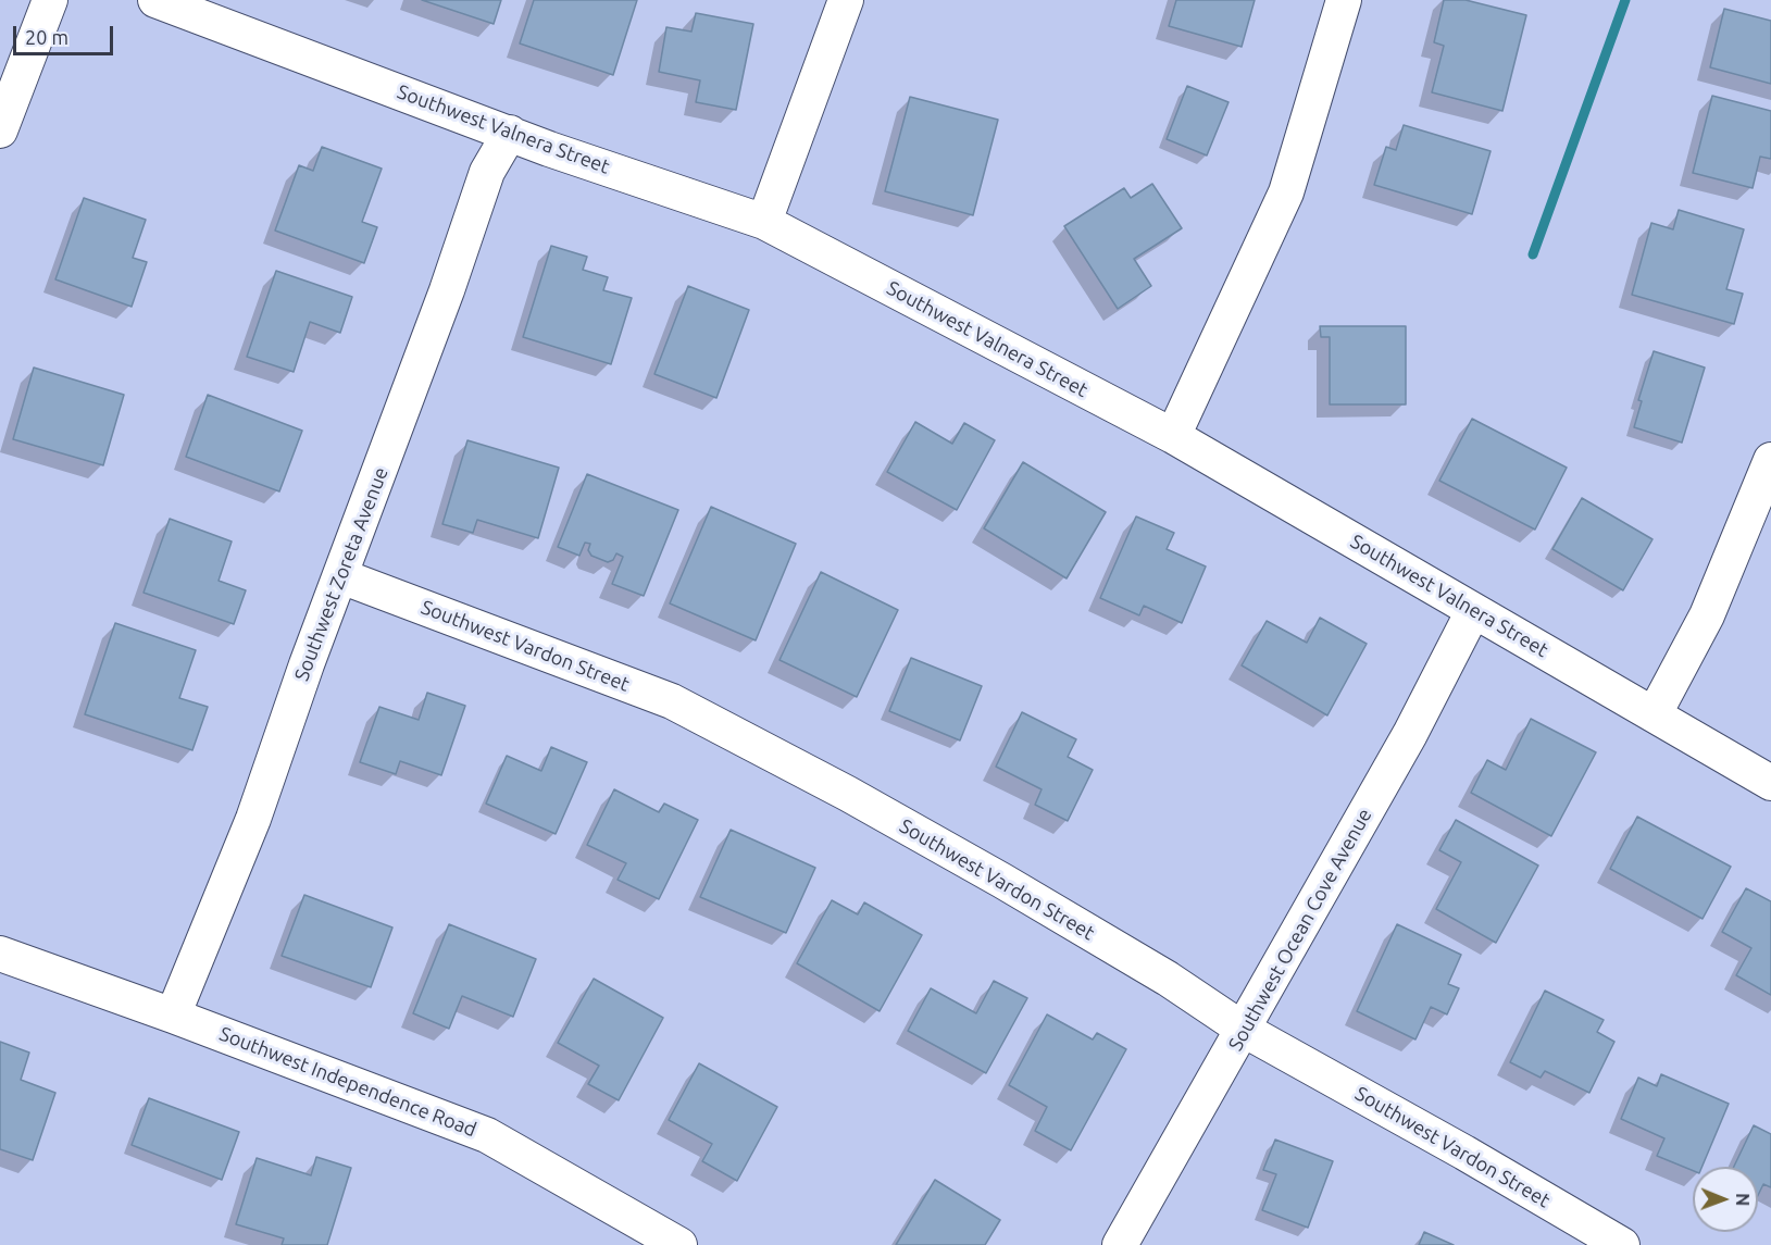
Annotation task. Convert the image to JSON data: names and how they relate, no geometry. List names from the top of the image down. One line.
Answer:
{"streets":{"street":["Southwest Valnera Street","Southwest Zoreta Avenue","Southwest Vardon Street","Southwest Ocean Cove Avenue","Southwest Independence Road"]},"crossings":[["Southwest Valnera Street","Southwest Zoreta Avenue"],["Southwest Valnera Street","Southwest Ocean Cove Avenue"],["Southwest Zoreta Avenue","Southwest Vardon Street"],["Southwest Zoreta Avenue","Southwest Independence Road"],["Southwest Vardon Street","Southwest Ocean Cove Avenue"]],"scale_bar":"20 m","north":"right"}
